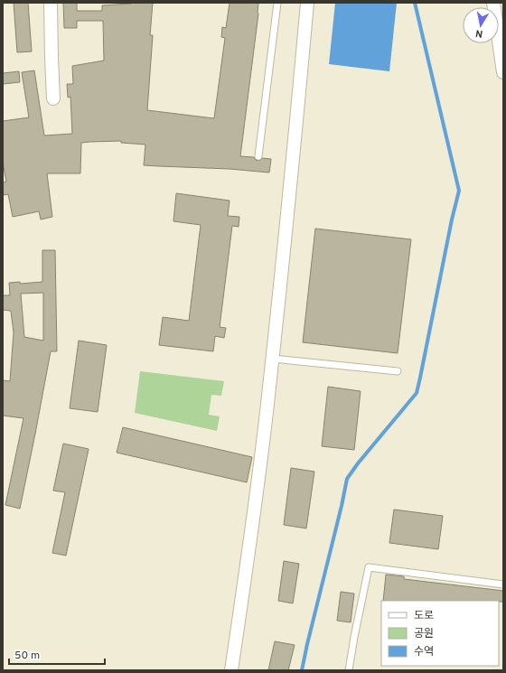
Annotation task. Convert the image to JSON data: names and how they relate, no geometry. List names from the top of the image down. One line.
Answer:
{"legend":["도로","공원","수역"],"scale_bar":"50 m","north":"bottom"}
